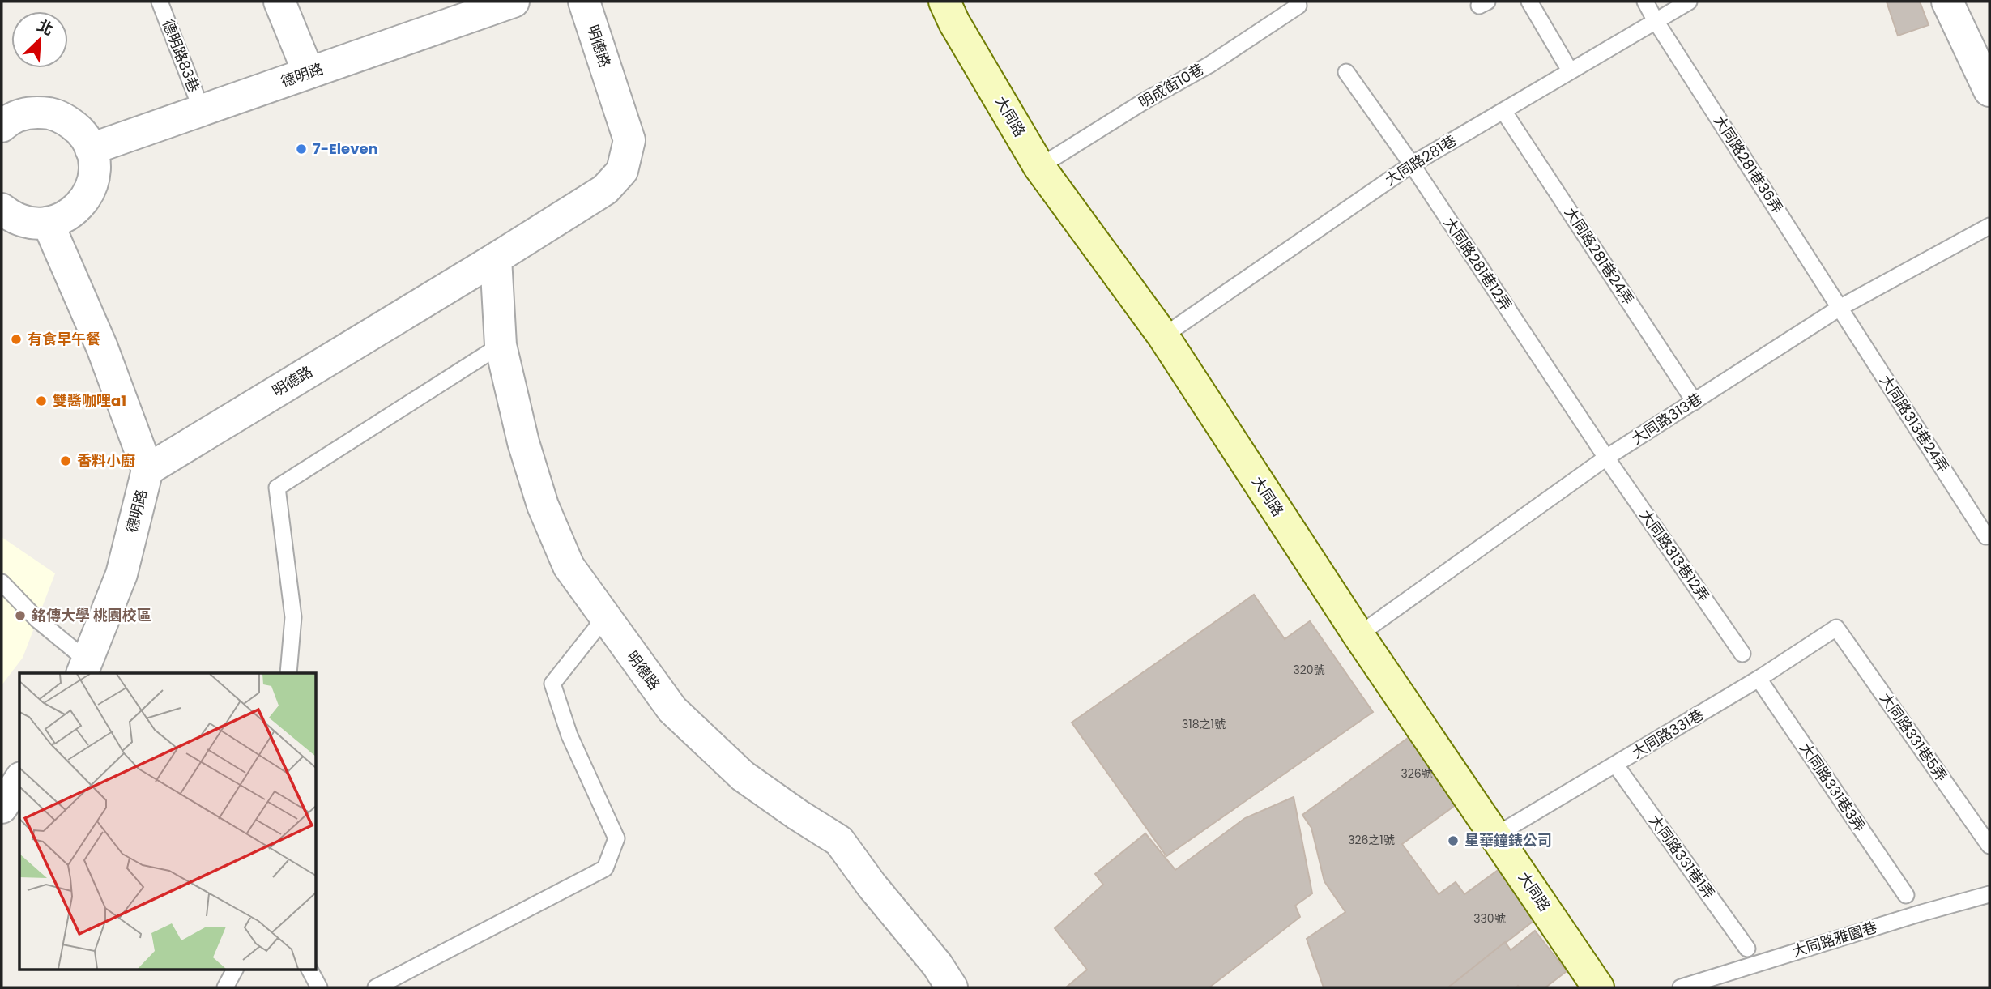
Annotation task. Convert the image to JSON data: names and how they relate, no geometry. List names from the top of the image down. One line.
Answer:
{"streets":{"street":["明德路","德明路","大同路"],"lane":["德明路83巷","明成街10巷","大同路281巷","大同路281巷36弄","大同路281巷24弄","大同路281巷12弄","大同路313巷","大同路313巷24弄","大同路313巷12弄","大同路331巷","大同路331巷5弄","大同路331巷3弄","大同路331巷1弄","大同路雅園巷"]},"crossings":[["明德路","德明路"],["德明路83巷","德明路"],["明成街10巷","大同路"],["大同路","大同路281巷"],["大同路","大同路313巷"],["大同路","大同路331巷"],["大同路281巷","大同路281巷36弄"],["大同路281巷","大同路281巷24弄"],["大同路281巷","大同路281巷12弄"],["大同路281巷36弄","大同路313巷"],["大同路281巷36弄","大同路313巷24弄"],["大同路281巷24弄","大同路313巷"],["大同路281巷12弄","大同路313巷"],["大同路281巷12弄","大同路313巷12弄"],["大同路313巷","大同路313巷24弄"],["大同路313巷","大同路313巷12弄"],["大同路331巷","大同路331巷5弄"],["大同路331巷","大同路331巷3弄"],["大同路331巷","大同路331巷1弄"]],"places":["7-Eleven","有食早午餐","雙醬咖哩a1","香料小廚","銘傳大學 桃園校區","星華鐘錶公司"],"house_numbers":["320號","318之1號","326號","326之1號","330號"],"north":"top right"}
